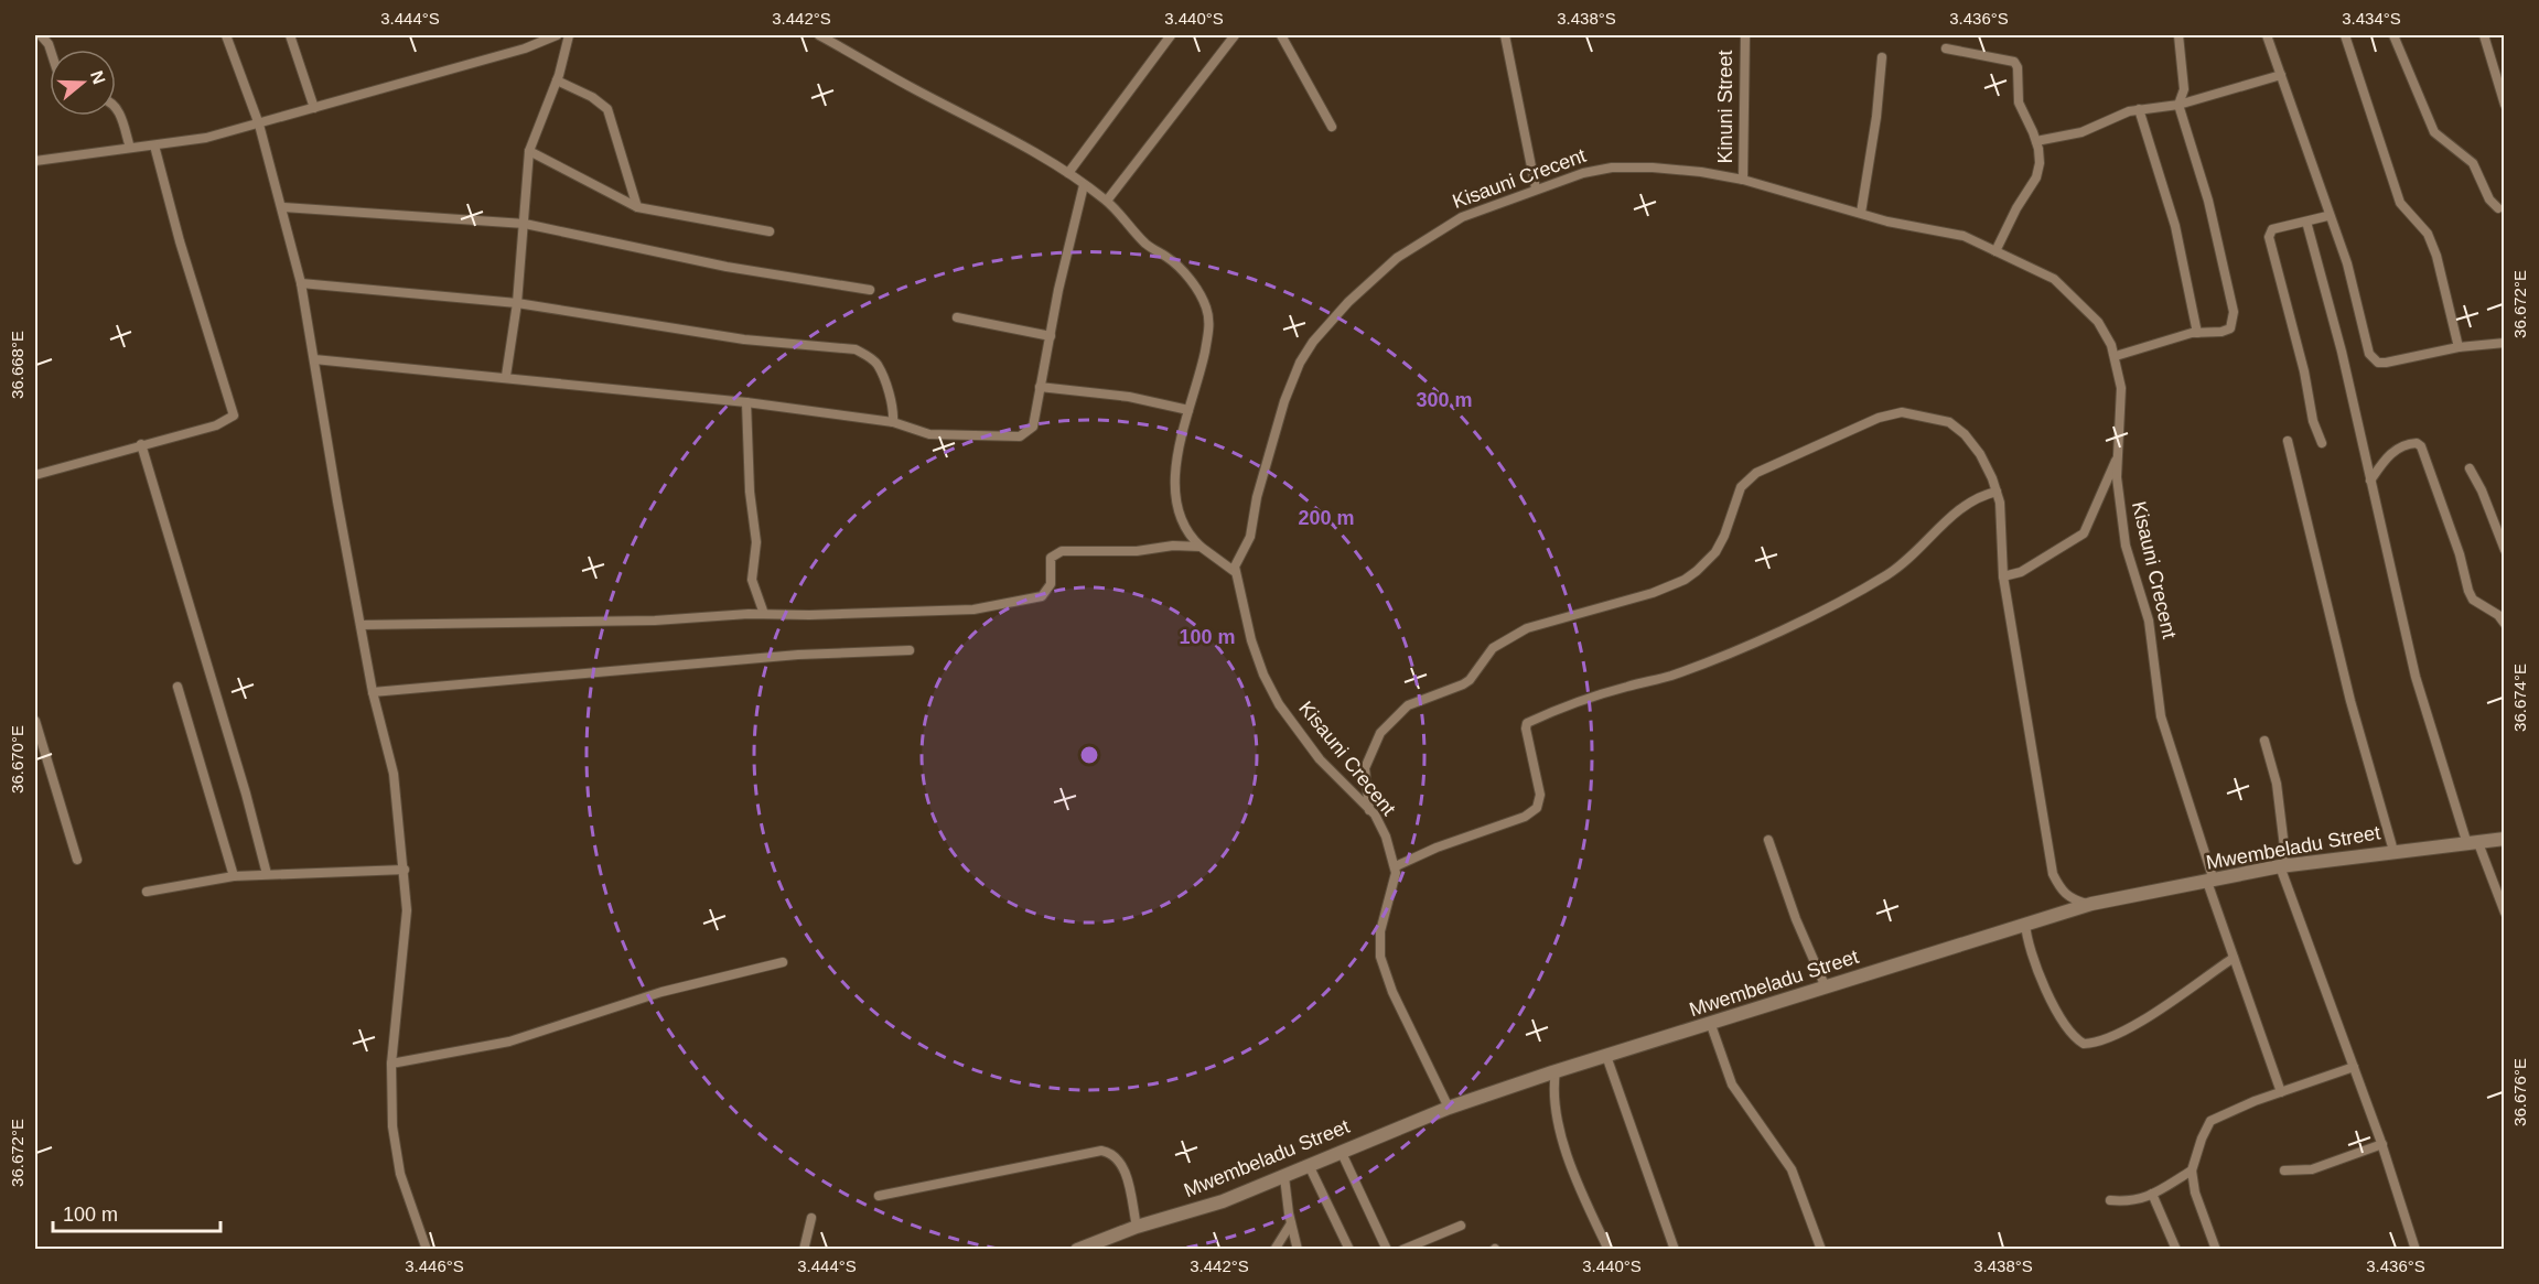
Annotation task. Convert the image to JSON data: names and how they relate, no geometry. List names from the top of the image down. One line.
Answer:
{"streets":{"street":["Kinuni Street","Kisauni Crecent","Mwembeladu Street"]},"crossings":[["Kinuni Street","Kisauni Crecent"],["Kisauni Crecent","Mwembeladu Street"]],"scale_bar":"100 m","north":"right","coordinates":["3.444°S","3.442°S","3.440°S","3.438°S","3.436°S","3.434°S","36.672°E","36.668°E","36.674°E","36.670°E","36.676°E","3.446°S"],"rings":["300 m","200 m","100 m"]}
